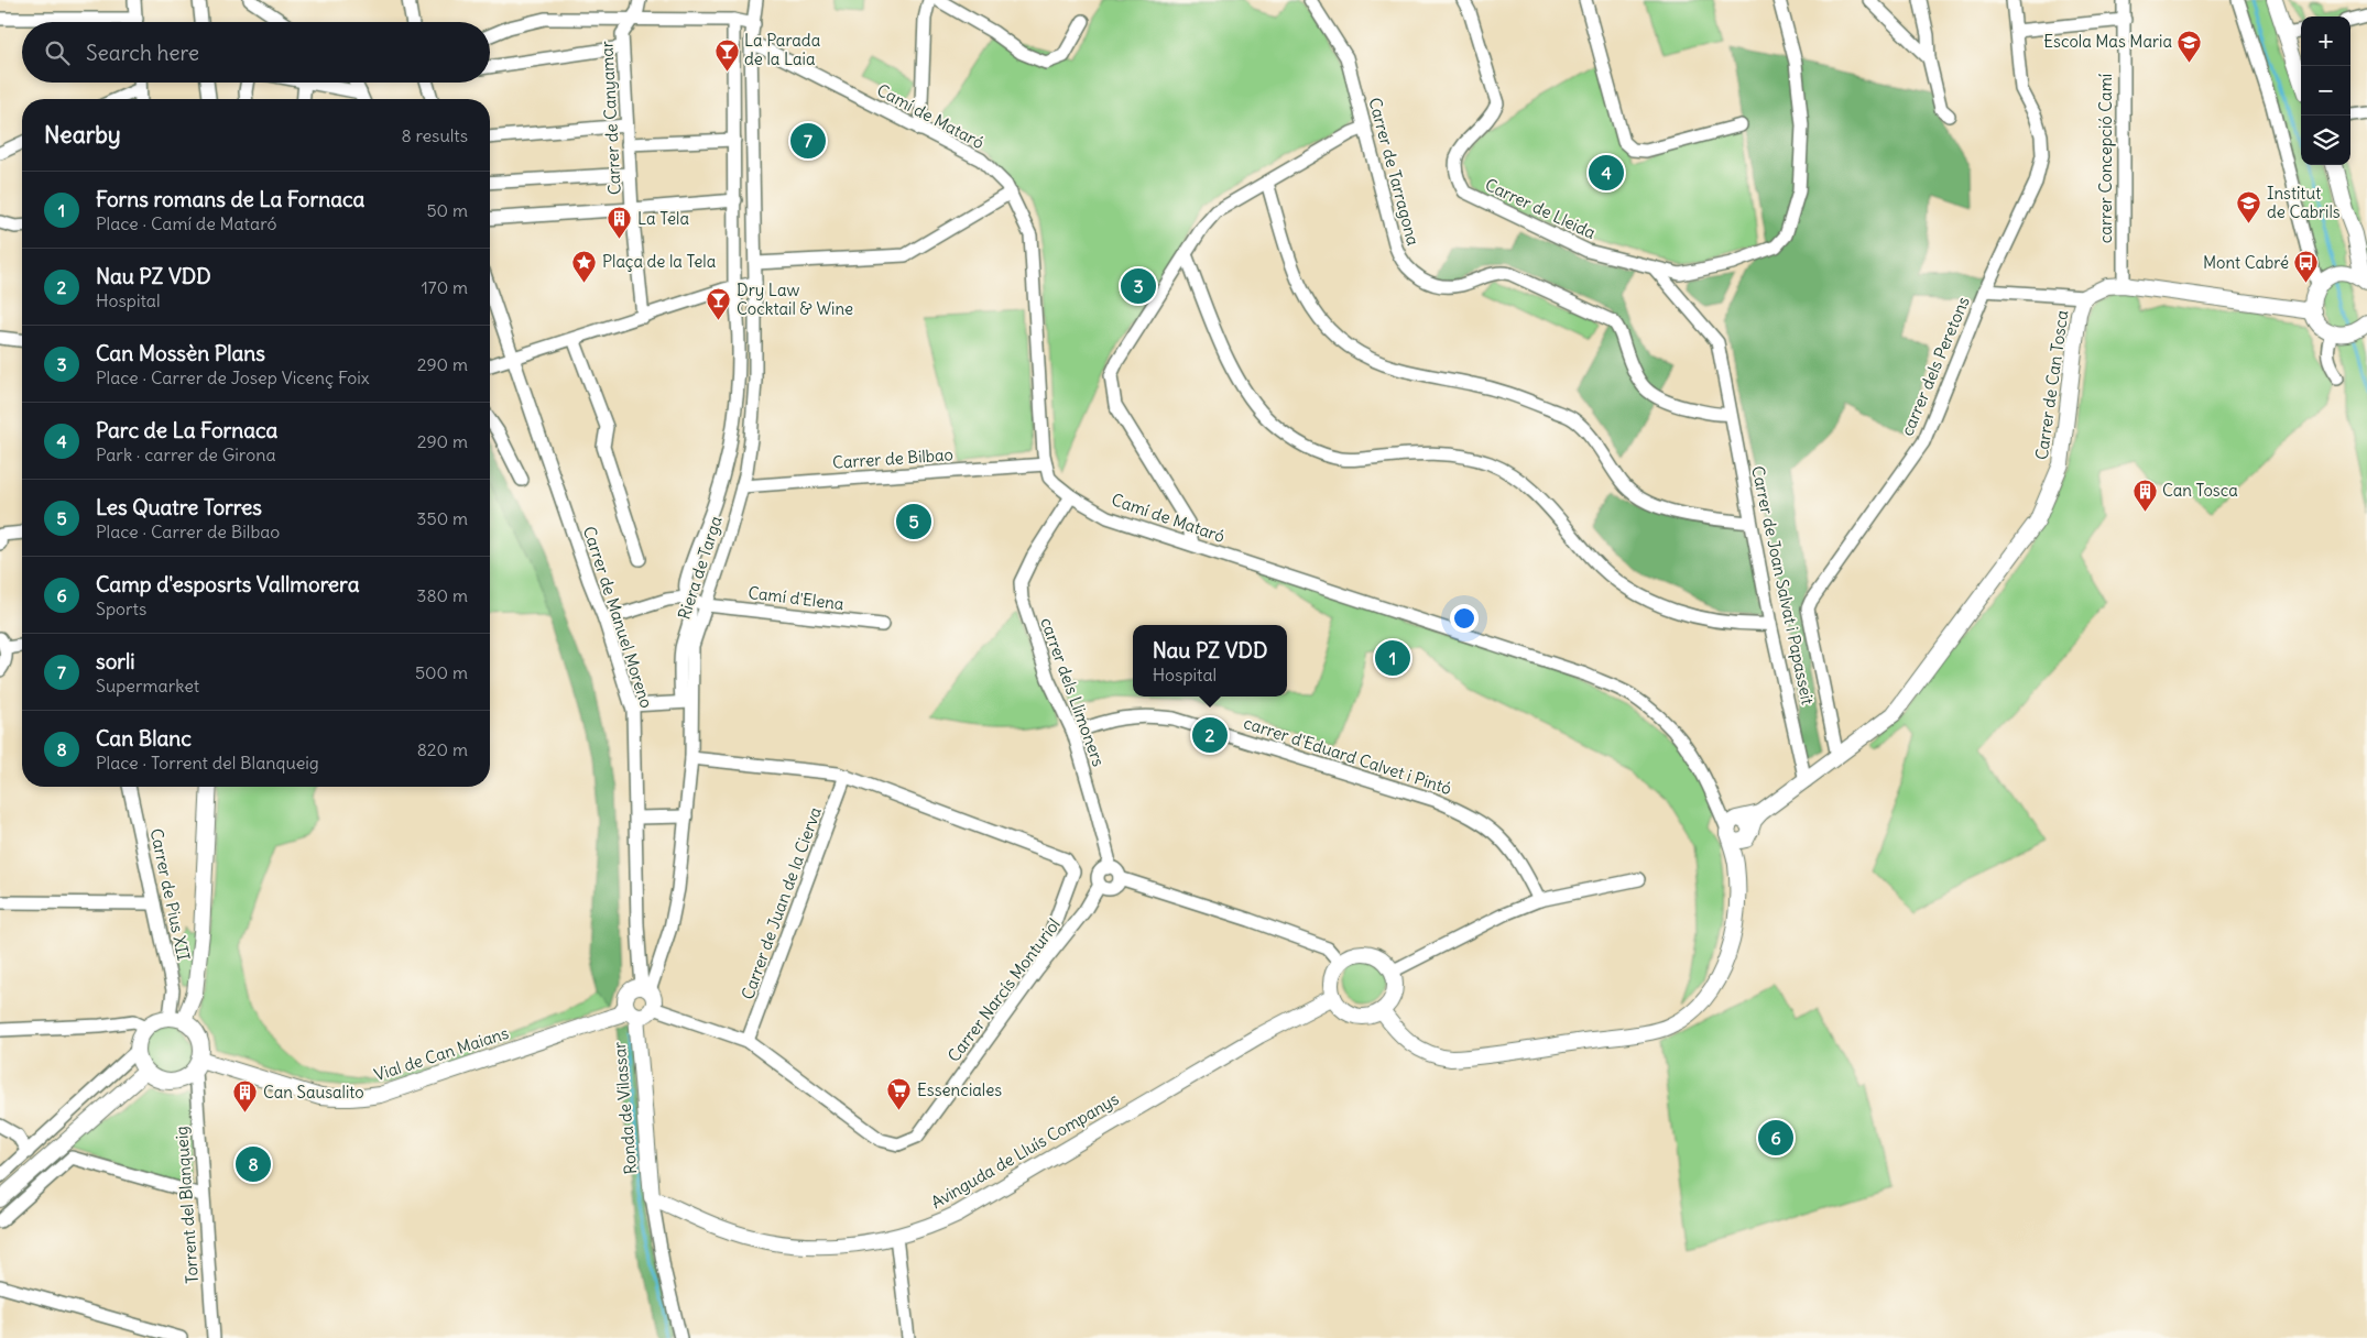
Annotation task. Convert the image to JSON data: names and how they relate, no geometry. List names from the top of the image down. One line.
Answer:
{"streets":{"street":["Camí de Mataró","Carrer de Canyamar","carrer Concepció Camí","Carrer de Tarragona","Carrer de Lleida","carrer dels Peretons","Carrer de Can Tosca","Carrer de Bilbao","Riera de Targa","Carrer de Joan Salvat i Papasseit","Camí d'Elena","Carrer de Manuel Moreno","carrer dels Llimoners","carrer d'Eduard Calvet i Pintó","Carrer de Pius XII","Carrer de Juan de la Cierva","Carrer Narcís Monturiol","Vial de Can Maians","Ronda de Vilassar","Avinguda de Lluís Companys","Torrent del Blanqueig"]},"crossings":[["Camí de Mataró","Carrer de Bilbao"],["Camí de Mataró","Riera de Targa"],["Camí de Mataró","carrer dels Llimoners"],["carrer Concepció Camí","Carrer de Can Tosca"],["Carrer de Tarragona","Carrer de Joan Salvat i Papasseit"],["Carrer de Lleida","Carrer de Joan Salvat i Papasseit"],["carrer dels Peretons","Carrer de Can Tosca"],["Carrer de Can Tosca","Carrer de Joan Salvat i Papasseit"],["Carrer de Bilbao","Riera de Targa"],["Riera de Targa","Camí d'Elena"],["Riera de Targa","Carrer de Manuel Moreno"],["Riera de Targa","Carrer Narcís Monturiol"],["Riera de Targa","Vial de Can Maians"],["Riera de Targa","Ronda de Vilassar"],["Carrer de Manuel Moreno","Carrer Narcís Monturiol"],["Carrer de Manuel Moreno","Vial de Can Maians"],["Carrer de Manuel Moreno","Ronda de Vilassar"],["carrer dels Llimoners","carrer d'Eduard Calvet i Pintó"],["carrer dels Llimoners","Carrer Narcís Monturiol"],["Carrer de Pius XII","Vial de Can Maians"],["Carrer de Pius XII","Torrent del Blanqueig"],["Carrer de Juan de la Cierva","Carrer Narcís Monturiol"],["Carrer Narcís Monturiol","Vial de Can Maians"],["Carrer Narcís Monturiol","Ronda de Vilassar"],["Vial de Can Maians","Ronda de Vilassar"],["Vial de Can Maians","Torrent del Blanqueig"],["Ronda de Vilassar","Avinguda de Lluís Companys"]],"places":{"school or university":["Escola Mas Maria","Institut de Cabrils"],"bar":["La Parada de la Laia","Dry Law Cocktail & Wine"],"building":["La Tela","Can Tosca","Can Sausalito"],"place":["Plaça de la Tela"],"bus stop":["Mont Cabré"],"supermarket":["Essenciales"]},"page":{"map_buttons":["+","−"],"search":"Search here","heading":["Nearby","8 results"],"pins":["7","4","3","5","1","2","6","8"],"list":[{"mark":"1","name":"Forns romans de La Fornaca","note":"Place · Camí de Mataró","value":"50 m"},{"mark":"2","name":"Nau PZ VDD","note":"Hospital","value":"170 m"},{"mark":"3","name":"Can Mossèn Plans","note":"Place · Carrer de Josep Vicenç Foix","value":"290 m"},{"mark":"4","name":"Parc de La Fornaca","note":"Park · carrer de Girona","value":"290 m"},{"mark":"5","name":"Les Quatre Torres","note":"Place · Carrer de Bilbao","value":"350 m"},{"mark":"6","name":"Camp d'esposrts Vallmorera","note":"Sports","value":"380 m"},{"mark":"7","name":"sorli","note":"Supermarket","value":"500 m"},{"mark":"8","name":"Can Blanc","note":"Place · Torrent del Blanqueig","value":"820 m"}],"popup":["Nau PZ VDD","Hospital"]}}
